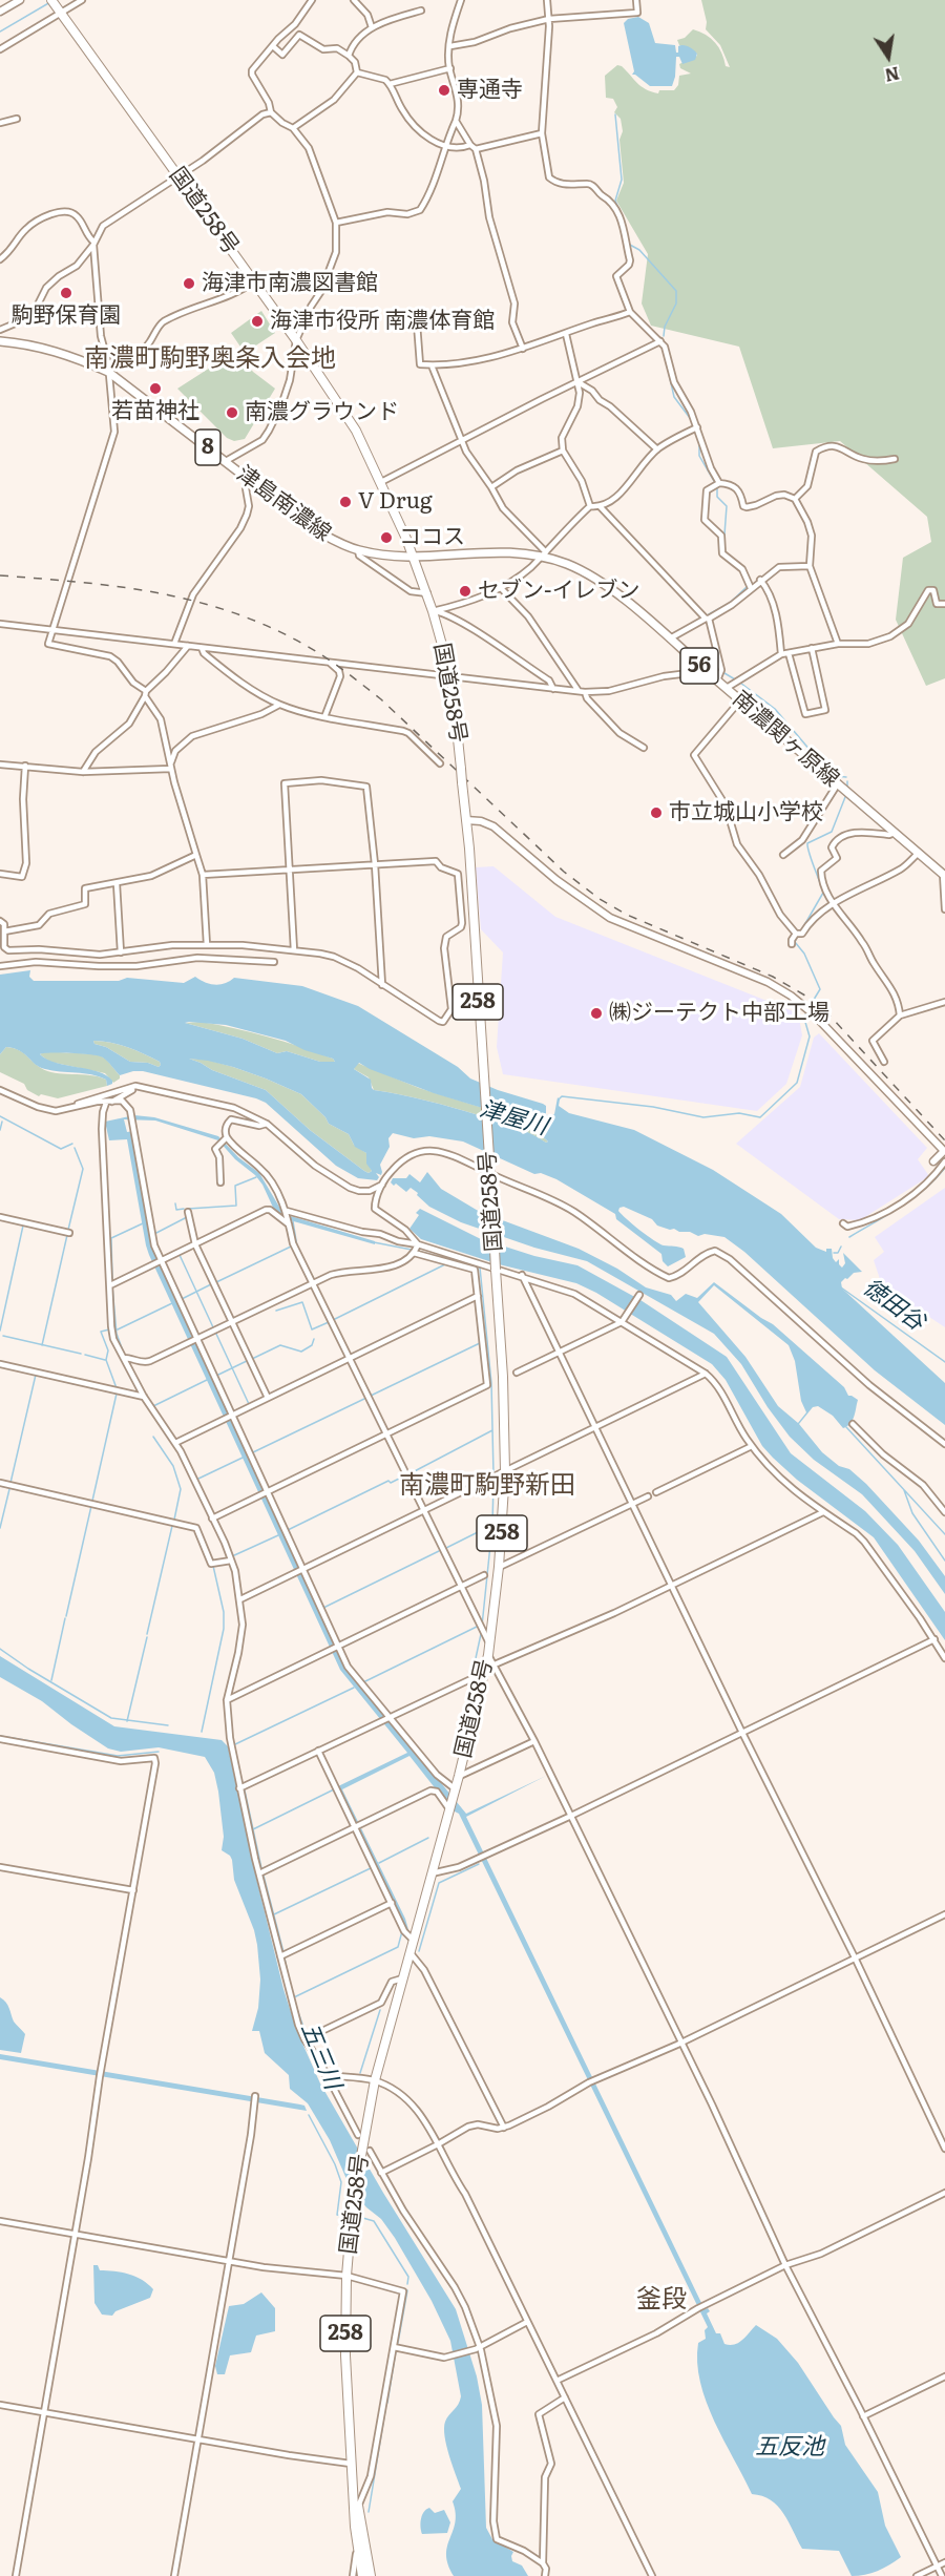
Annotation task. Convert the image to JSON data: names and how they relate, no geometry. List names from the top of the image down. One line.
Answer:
{"streets":{"highway":["国道258号","258"],"main road":["8","津島南濃線","56","南濃関ヶ原線"]},"crossings":[["国道258号","津島南濃線"],["国道258号","南濃関ヶ原線"],["津島南濃線","南濃関ヶ原線"]],"districts":["南濃町駒野奥条入会地","南濃町駒野新田","釜段"],"water":["津屋川","徳田谷","五三川","五反池"],"places":["専通寺","海津市南濃図書館","駒野保育園","海津市役所 南濃体育館","若苗神社","南濃グラウンド","V Drug","ココス","セブン-イレブン","市立城山小学校","㈱ジーテクト中部工場"],"north":"bottom"}
